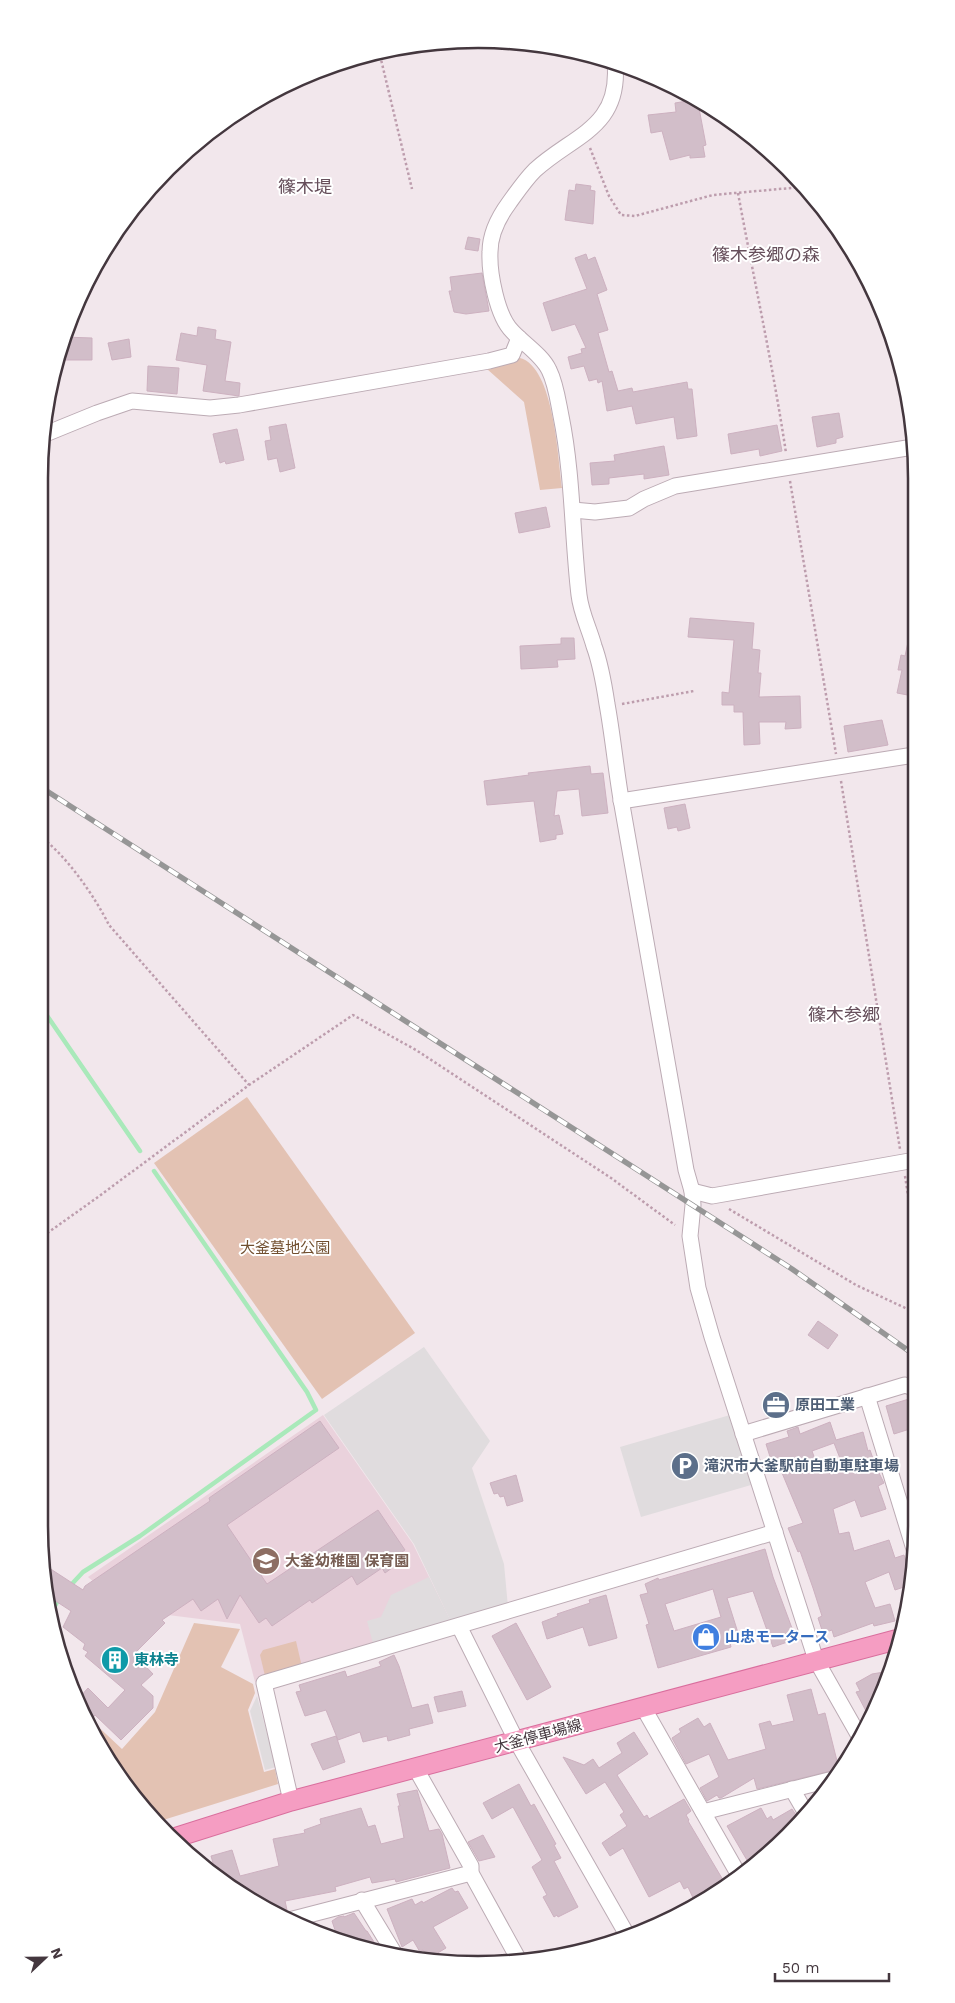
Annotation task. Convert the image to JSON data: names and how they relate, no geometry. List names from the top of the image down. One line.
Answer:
{"streets":{"main road":["大釜停車場線"]},"districts":["篠木堤","篠木参郷の森","篠木参郷"],"parks":["大釜墓地公園"],"places":{"office":["原田工業"],"parking":["滝沢市大釜駅前自動車駐車場"],"school or university":["大釜幼稚園 保育園"],"shop":["山忠モータース"],"building":["東林寺"]},"scale_bar":"50 m","north":"right"}
